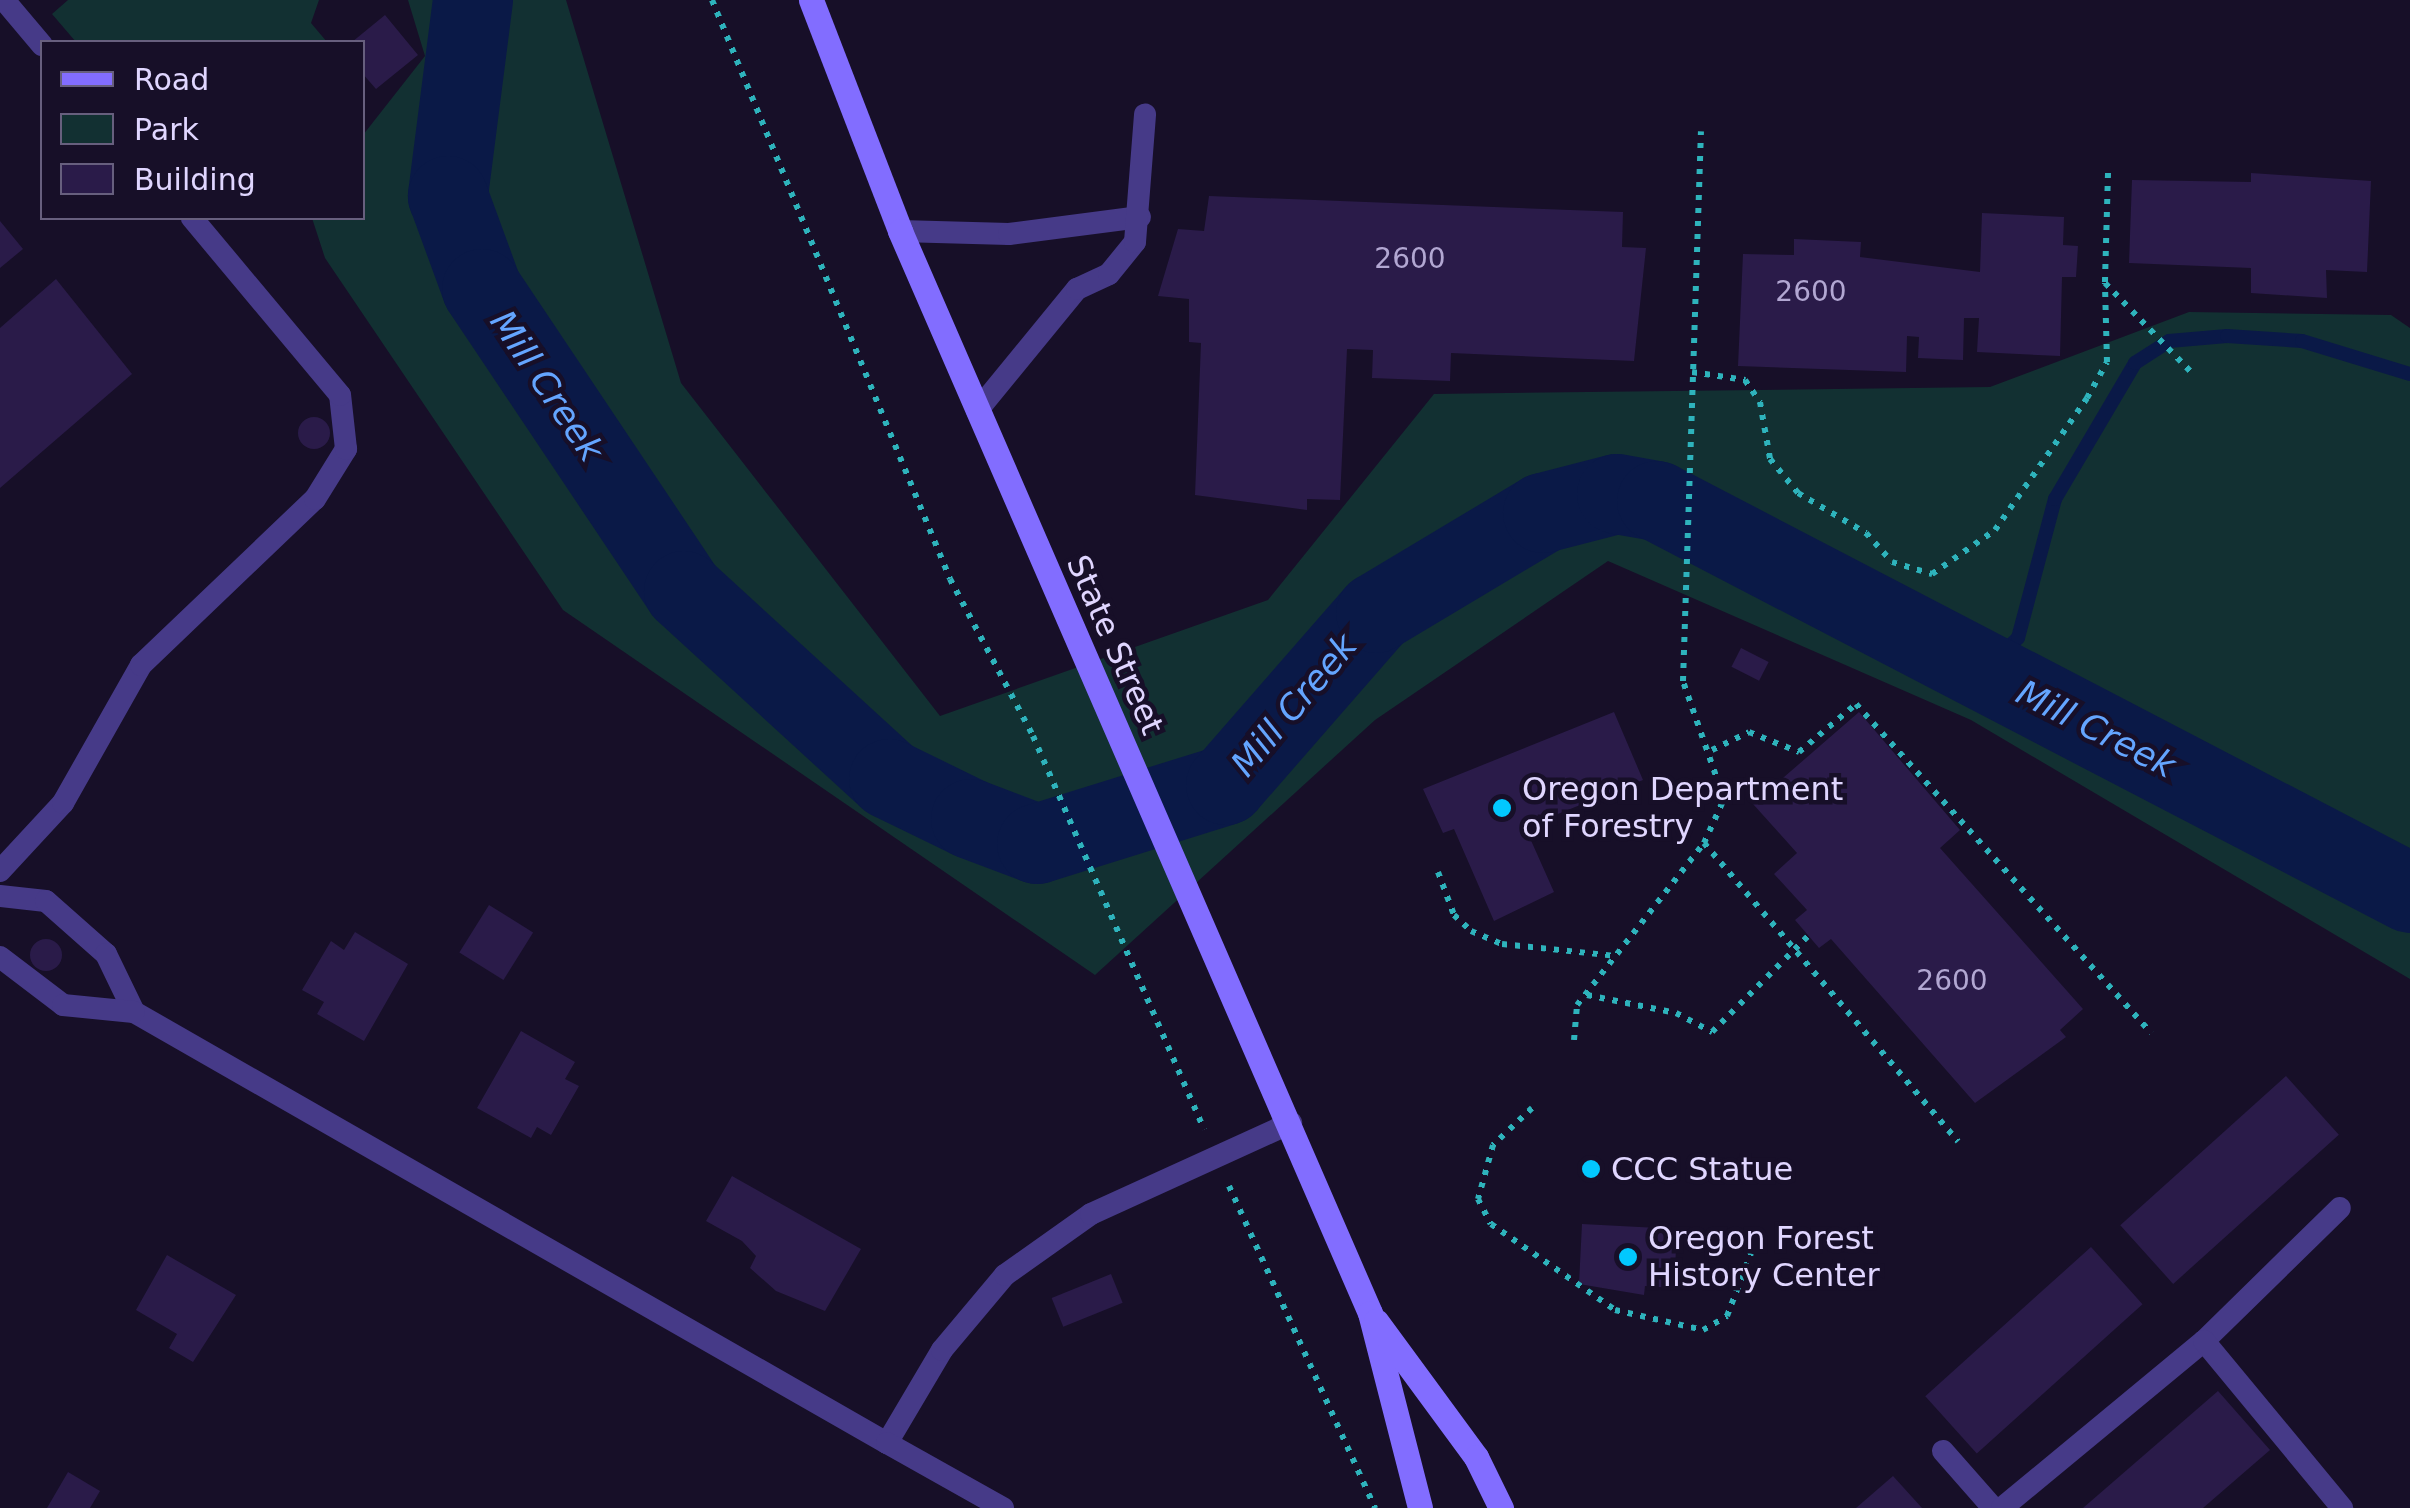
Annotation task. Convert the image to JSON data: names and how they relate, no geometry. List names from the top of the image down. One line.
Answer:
{"streets":{"main road":["State Street"]},"water":["Mill Creek"],"places":["Oregon Department of Forestry","CCC Statue","Oregon Forest History Center"],"house_numbers":["2600","2600","2600"],"legend":["Road","Park","Building"]}
